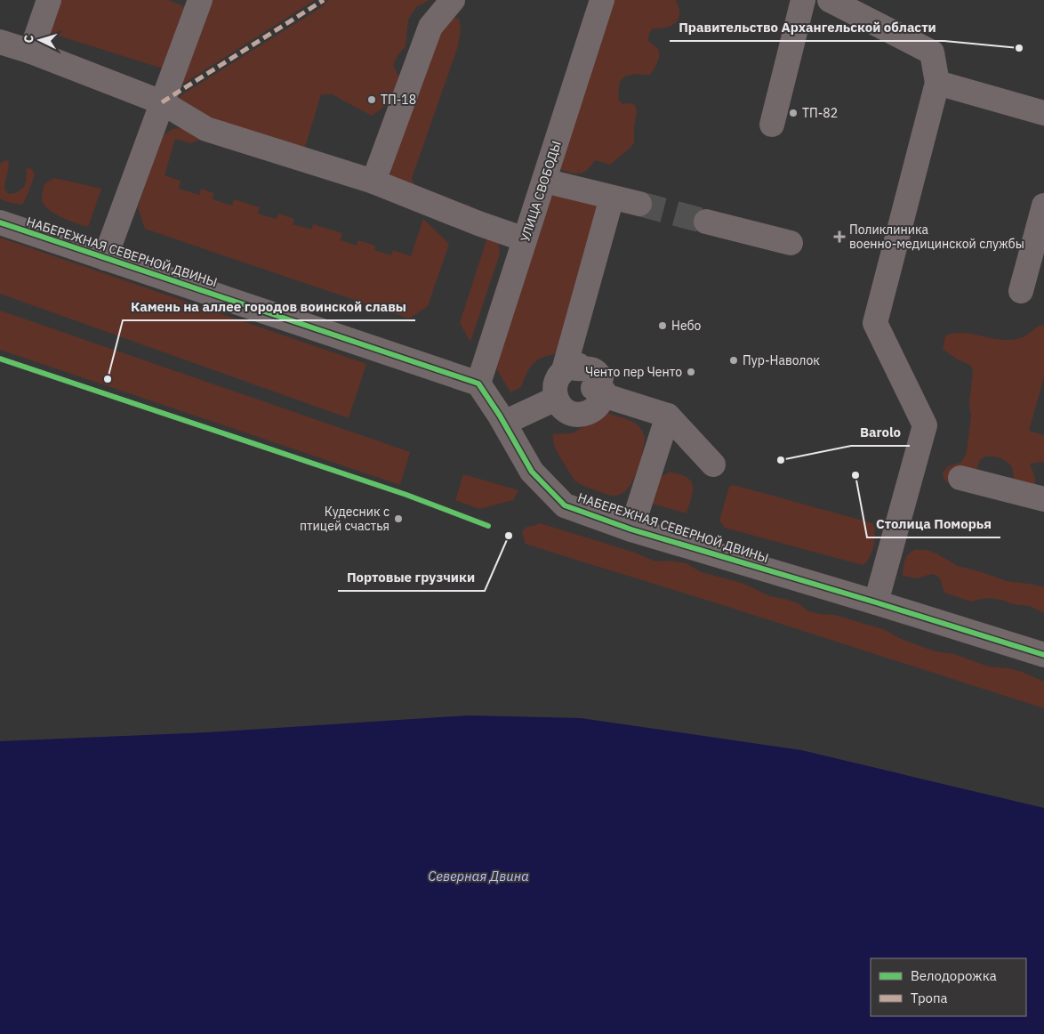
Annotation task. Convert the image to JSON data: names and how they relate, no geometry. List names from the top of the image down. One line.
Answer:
{"streets":{"street":["УЛИЦА СВОБОДЫ","НАБЕРЕЖНАЯ СЕВЕРНОЙ ДВИНЫ"]},"crossings":[["УЛИЦА СВОБОДЫ","НАБЕРЕЖНАЯ СЕВЕРНОЙ ДВИНЫ"]],"water":["Северная Двина"],"places":{"other":["Правительство Архангельской области","ТП-18","ТП-82","Небо","Пур-Наволок","Ченто пер Ченто","Камень на аллее городов воинской славы","Barolo","Столица Поморья","Кудесник с птицей счастья","Портовые грузчики"],"health":["Поликлиника военно-медицинской службы"]},"legend":["Велодорожка","Тропа"],"north":"left"}
